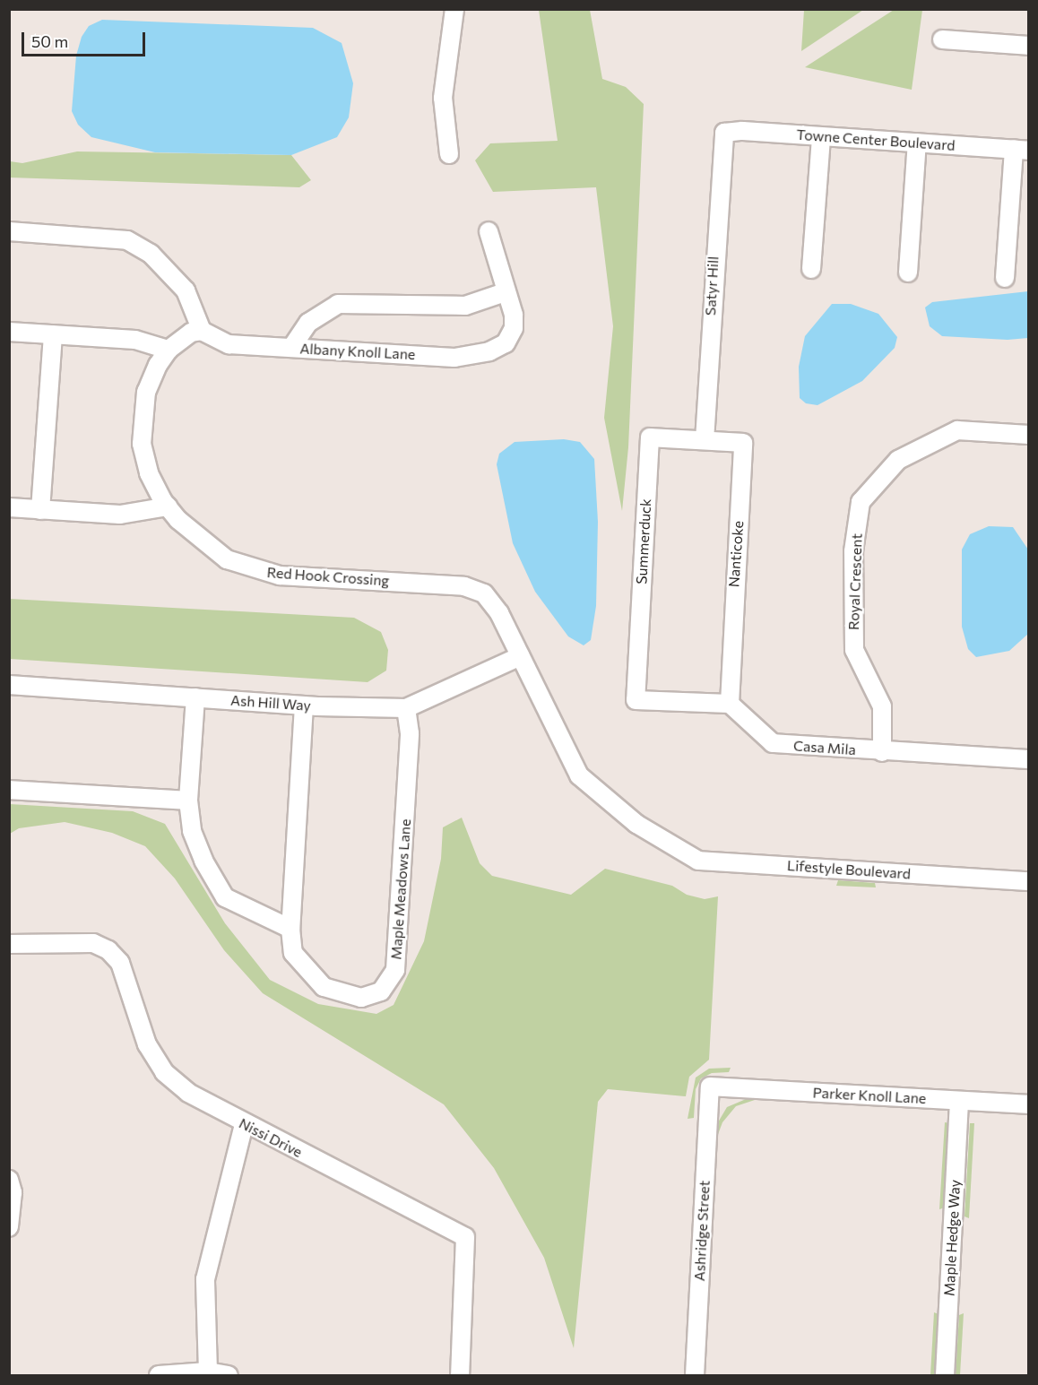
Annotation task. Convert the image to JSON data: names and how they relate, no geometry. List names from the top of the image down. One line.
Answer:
{"streets":{"street":["Towne Center Boulevard","Satyr Hill","Albany Knoll Lane","Summerduck","Nanticoke","Red Hook Crossing","Royal Crescent","Ash Hill Way","Casa Mila","Lifestyle Boulevard","Maple Meadows Lane","Parker Knoll Lane","Nissi Drive","Ashridge Street","Maple Hedge Way"]},"crossings":[["Towne Center Boulevard","Satyr Hill"],["Satyr Hill","Summerduck"],["Satyr Hill","Nanticoke"],["Albany Knoll Lane","Red Hook Crossing"],["Summerduck","Nanticoke"],["Summerduck","Casa Mila"],["Nanticoke","Casa Mila"],["Red Hook Crossing","Ash Hill Way"],["Red Hook Crossing","Lifestyle Boulevard"],["Royal Crescent","Casa Mila"],["Ash Hill Way","Maple Meadows Lane"],["Parker Knoll Lane","Ashridge Street"],["Parker Knoll Lane","Maple Hedge Way"]],"scale_bar":"50 m"}
